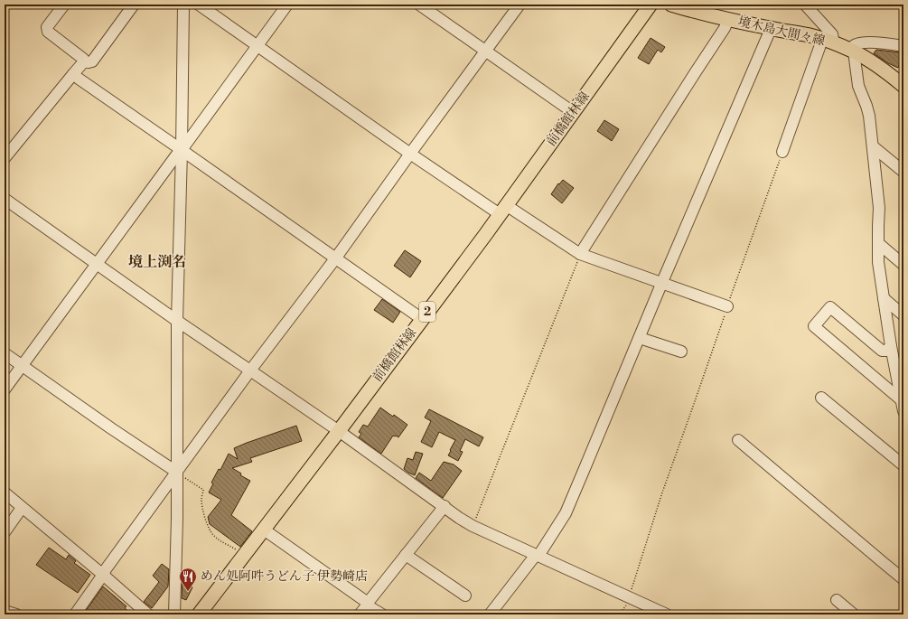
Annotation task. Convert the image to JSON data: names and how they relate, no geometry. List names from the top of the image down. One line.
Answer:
{"streets":{"main road":["境木島大間々線","前橋館林線","2"]},"districts":["境上渕名"],"places":{"restaurant":["めん処阿吽うどん子 伊勢崎店"]}}
